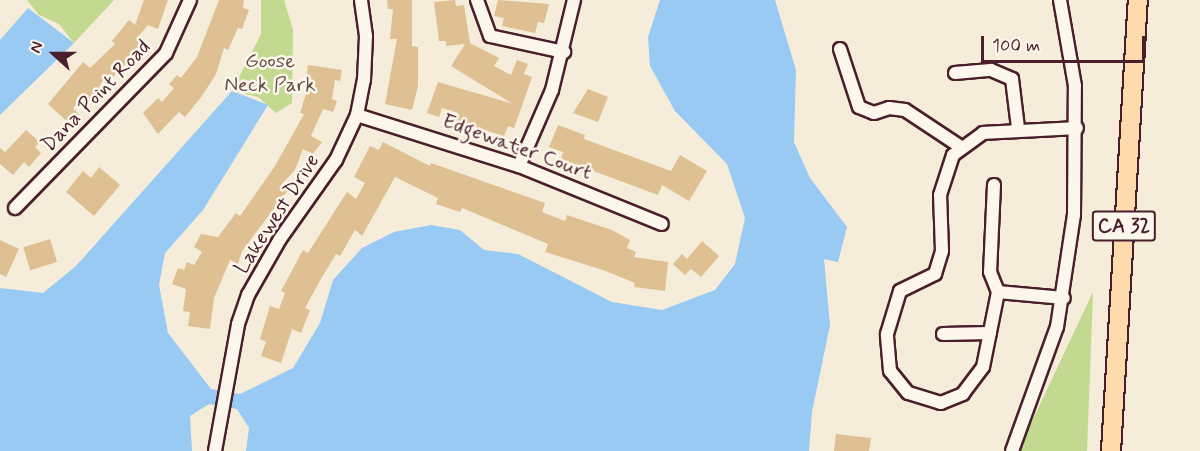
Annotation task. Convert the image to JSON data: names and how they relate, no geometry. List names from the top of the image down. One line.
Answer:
{"streets":{"main road":["CA 32"],"street":["Dana Point Road","Edgewater Court","Lakewest Drive"]},"crossings":[["Edgewater Court","Lakewest Drive"]],"parks":["Goose Neck Park"],"scale_bar":"100 m","north":"left"}
